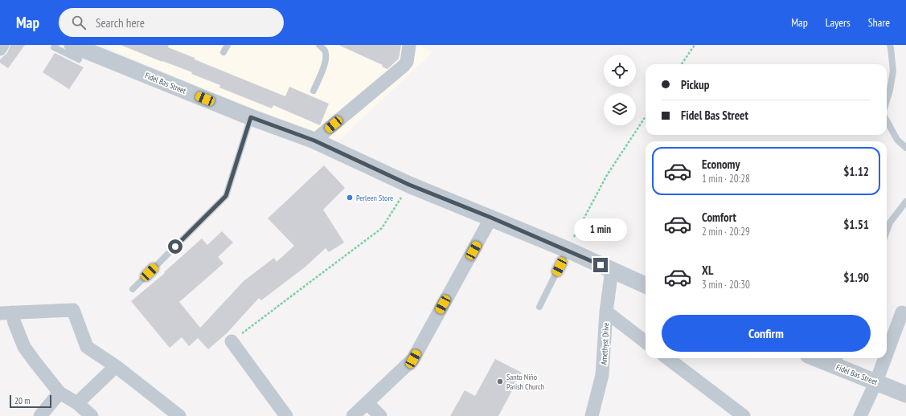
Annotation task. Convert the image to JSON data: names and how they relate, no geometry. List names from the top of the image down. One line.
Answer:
{"streets":{"street":["Fidel Bas Street","Amethyst Drive"]},"crossings":[["Fidel Bas Street","Amethyst Drive"]],"places":["Perleen Store","Santo Niño Parish Church"],"scale_bar":"20 m","page":{"header":"Map","search":"Search here","nav":["Map","Layers","Share"],"banner":["Pickup","Fidel Bas Street"],"list":[{"name":"Economy","note":"1 min · 20:28","value":"$1.12"},{"name":"Comfort","note":"2 min · 20:29","value":"$1.51"},{"name":"XL","note":"3 min · 20:30","value":"$1.90"}],"bubble":"1 min","buttons":"Confirm","scale":"20 m"}}
